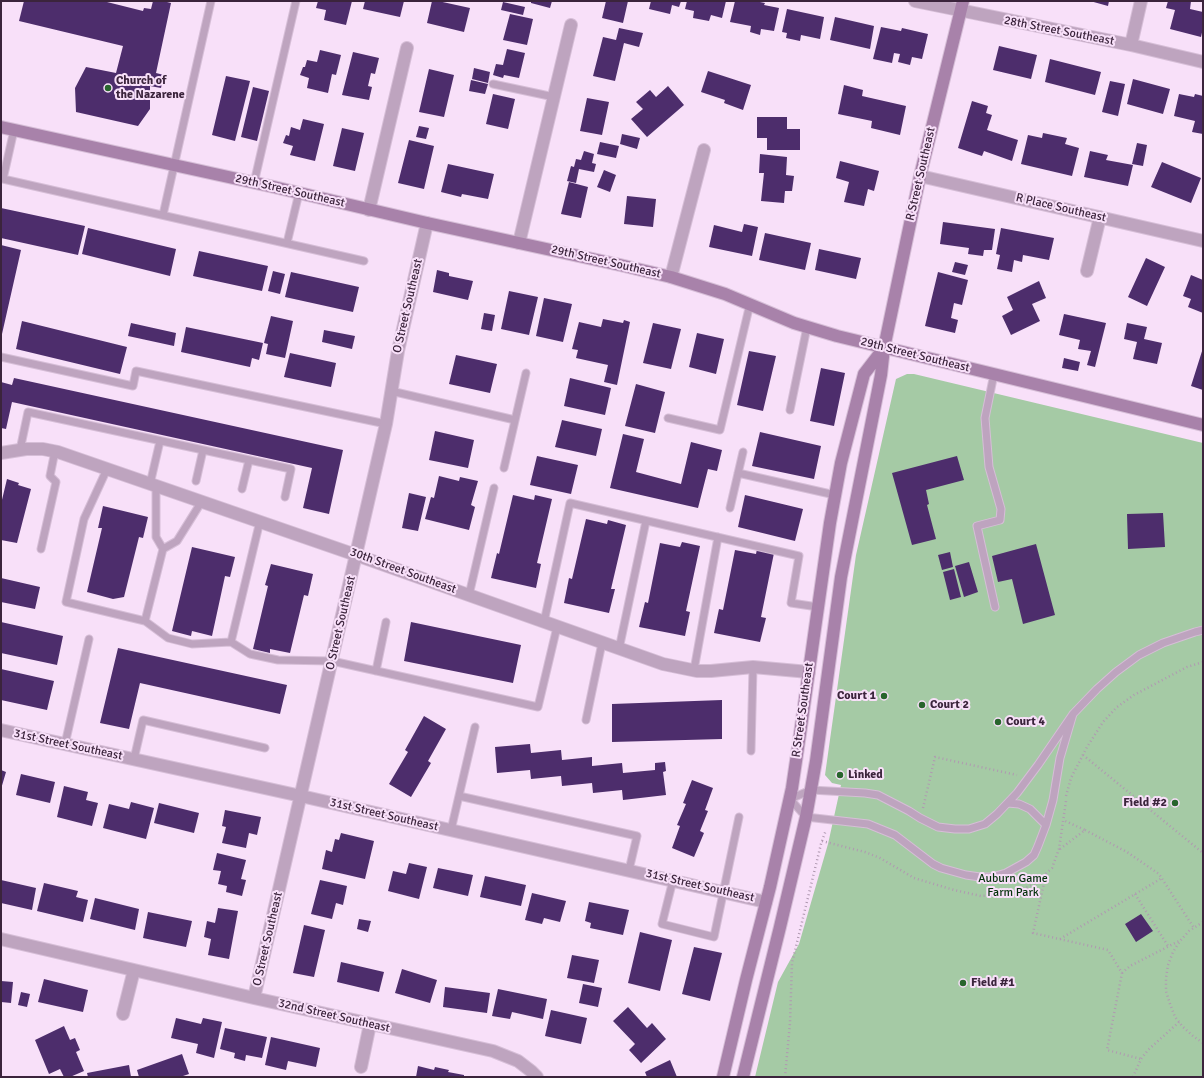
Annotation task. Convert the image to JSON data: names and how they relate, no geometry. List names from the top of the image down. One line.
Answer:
{"streets":{"street":["28th Street Southeast","R Street Southeast","29th Street Southeast","R Place Southeast","O Street Southeast","30th Street Southeast","31st Street Southeast","32nd Street Southeast"]},"crossings":[["28th Street Southeast","R Street Southeast"],["R Street Southeast","29th Street Southeast"],["R Street Southeast","R Place Southeast"],["R Street Southeast","30th Street Southeast"],["R Street Southeast","31st Street Southeast"],["29th Street Southeast","O Street Southeast"],["O Street Southeast","30th Street Southeast"],["O Street Southeast","31st Street Southeast"],["O Street Southeast","32nd Street Southeast"]],"parks":["Auburn Game Farm Park"],"places":["Church of the Nazarene","Court 1","Court 2","Court 4","Linked","Field #2","Field #1"]}
